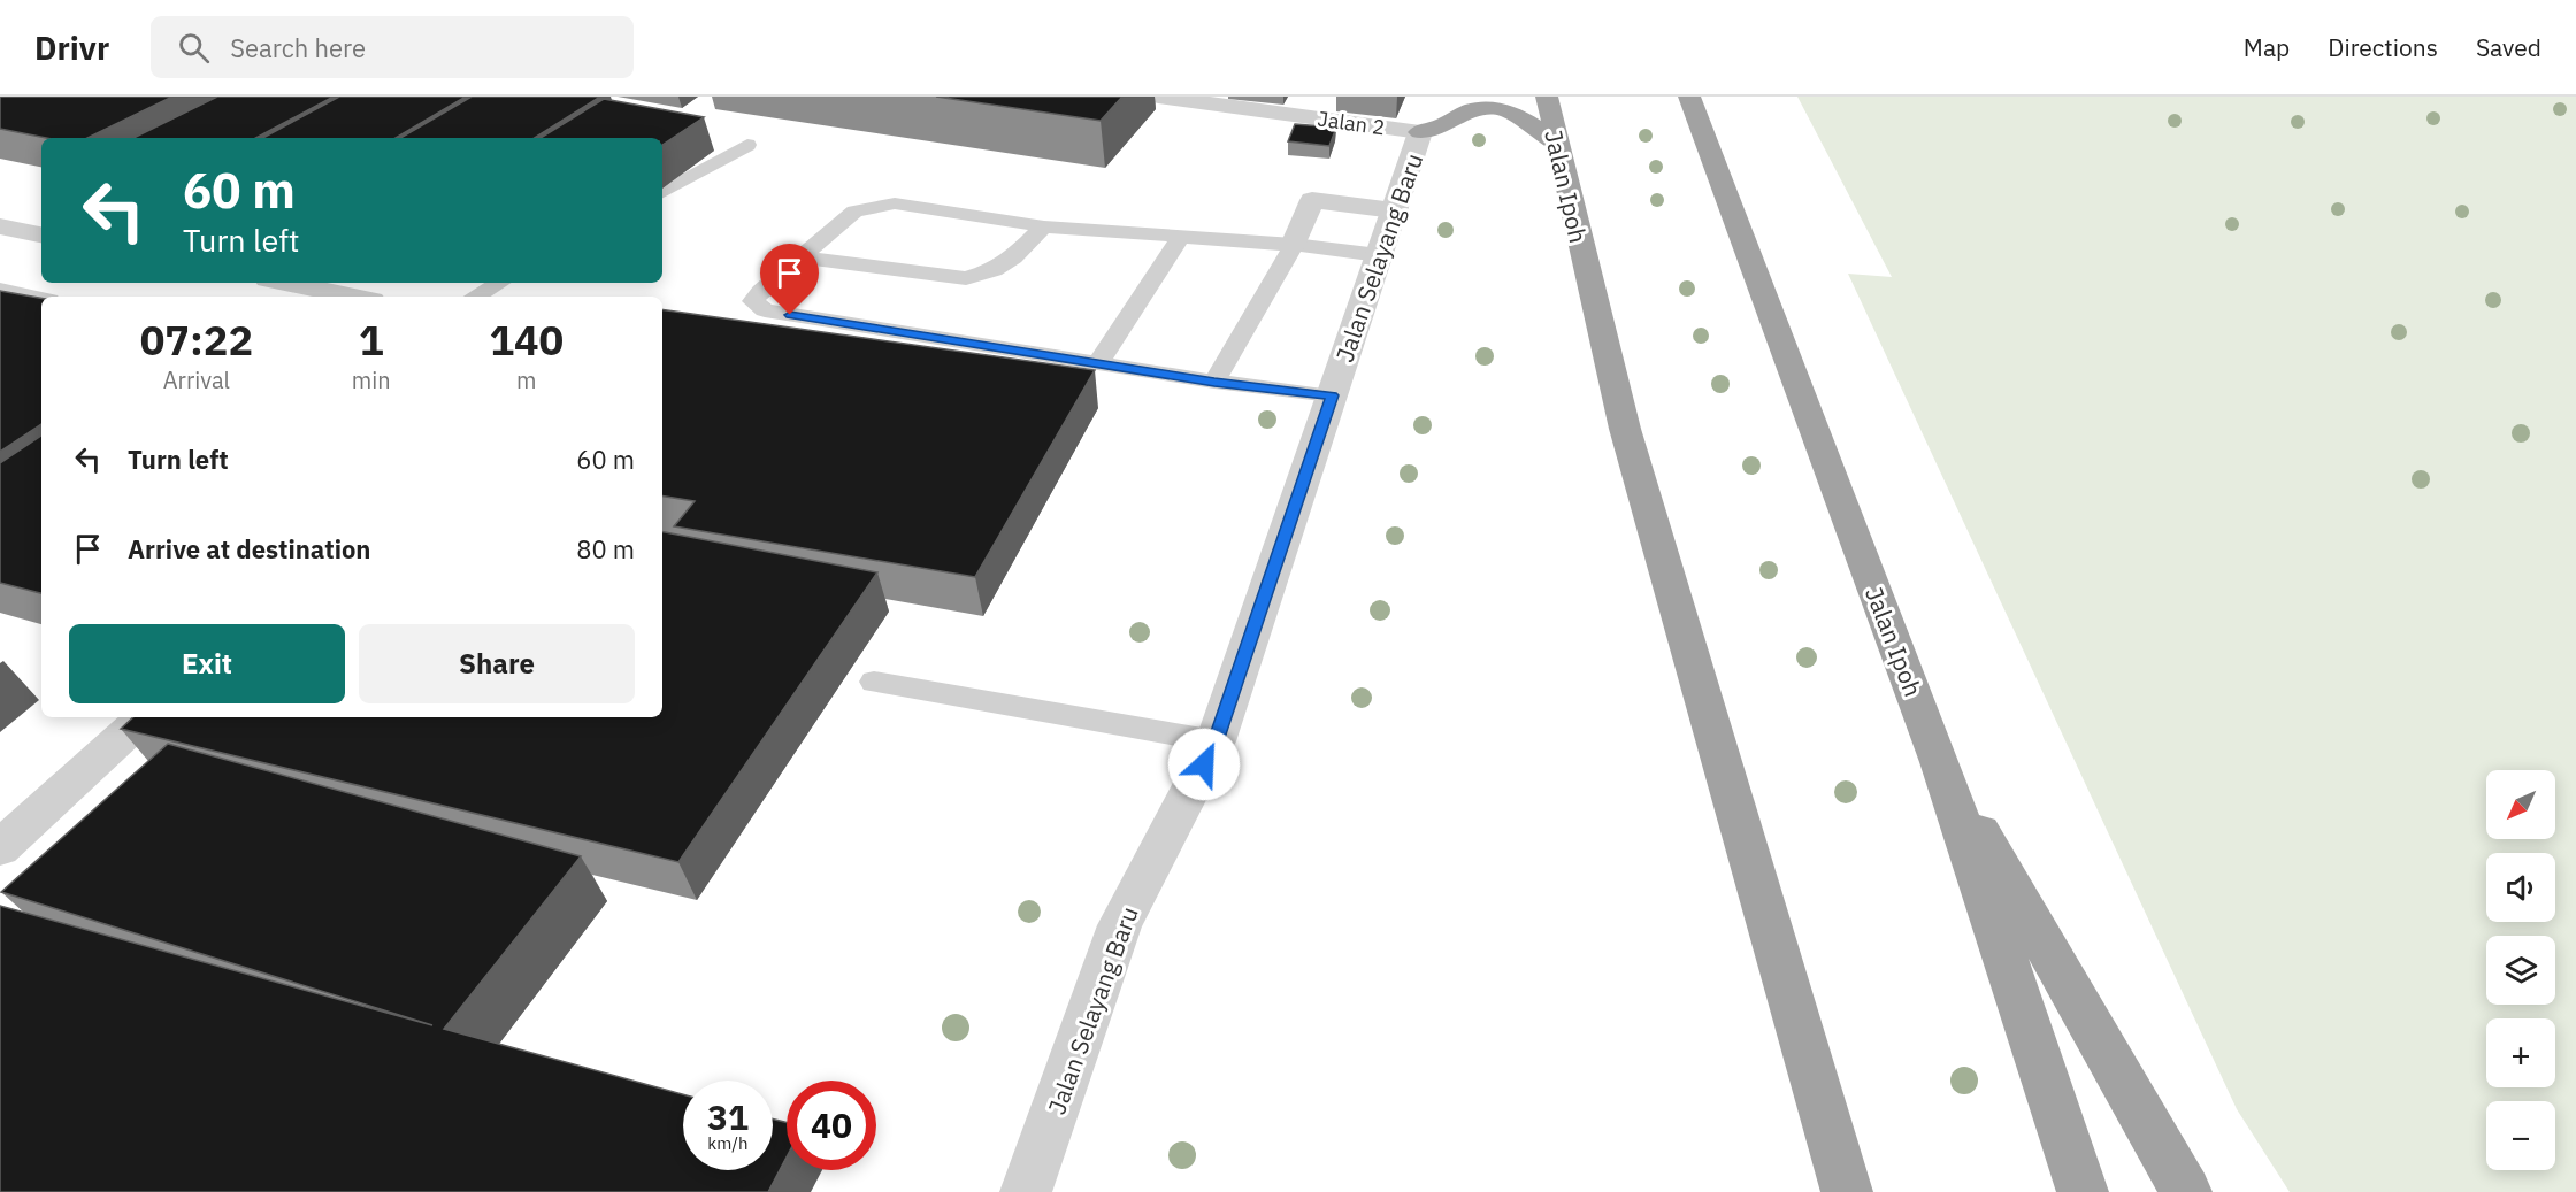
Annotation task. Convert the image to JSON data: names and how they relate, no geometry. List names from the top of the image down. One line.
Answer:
{"streets":{"highway":["Jalan Ipoh"],"street":["Jalan 2","Jalan Selayang Baru"]},"crossings":[["Jalan 2","Jalan Selayang Baru"]],"north":"bottom left","page":{"header":"Drivr","search":"Search here","nav":["Map","Directions","Saved"],"turn":["60 m","Turn left"],"eta":["07:22","Arrival","1","min","140","m"],"list":[{"name":"Turn left","value":"60 m"},{"name":"Arrive at destination","value":"80 m"}],"buttons":["Exit","Share"],"map_buttons":["+","−"],"speed":"31 km/h","limit":"40"}}
